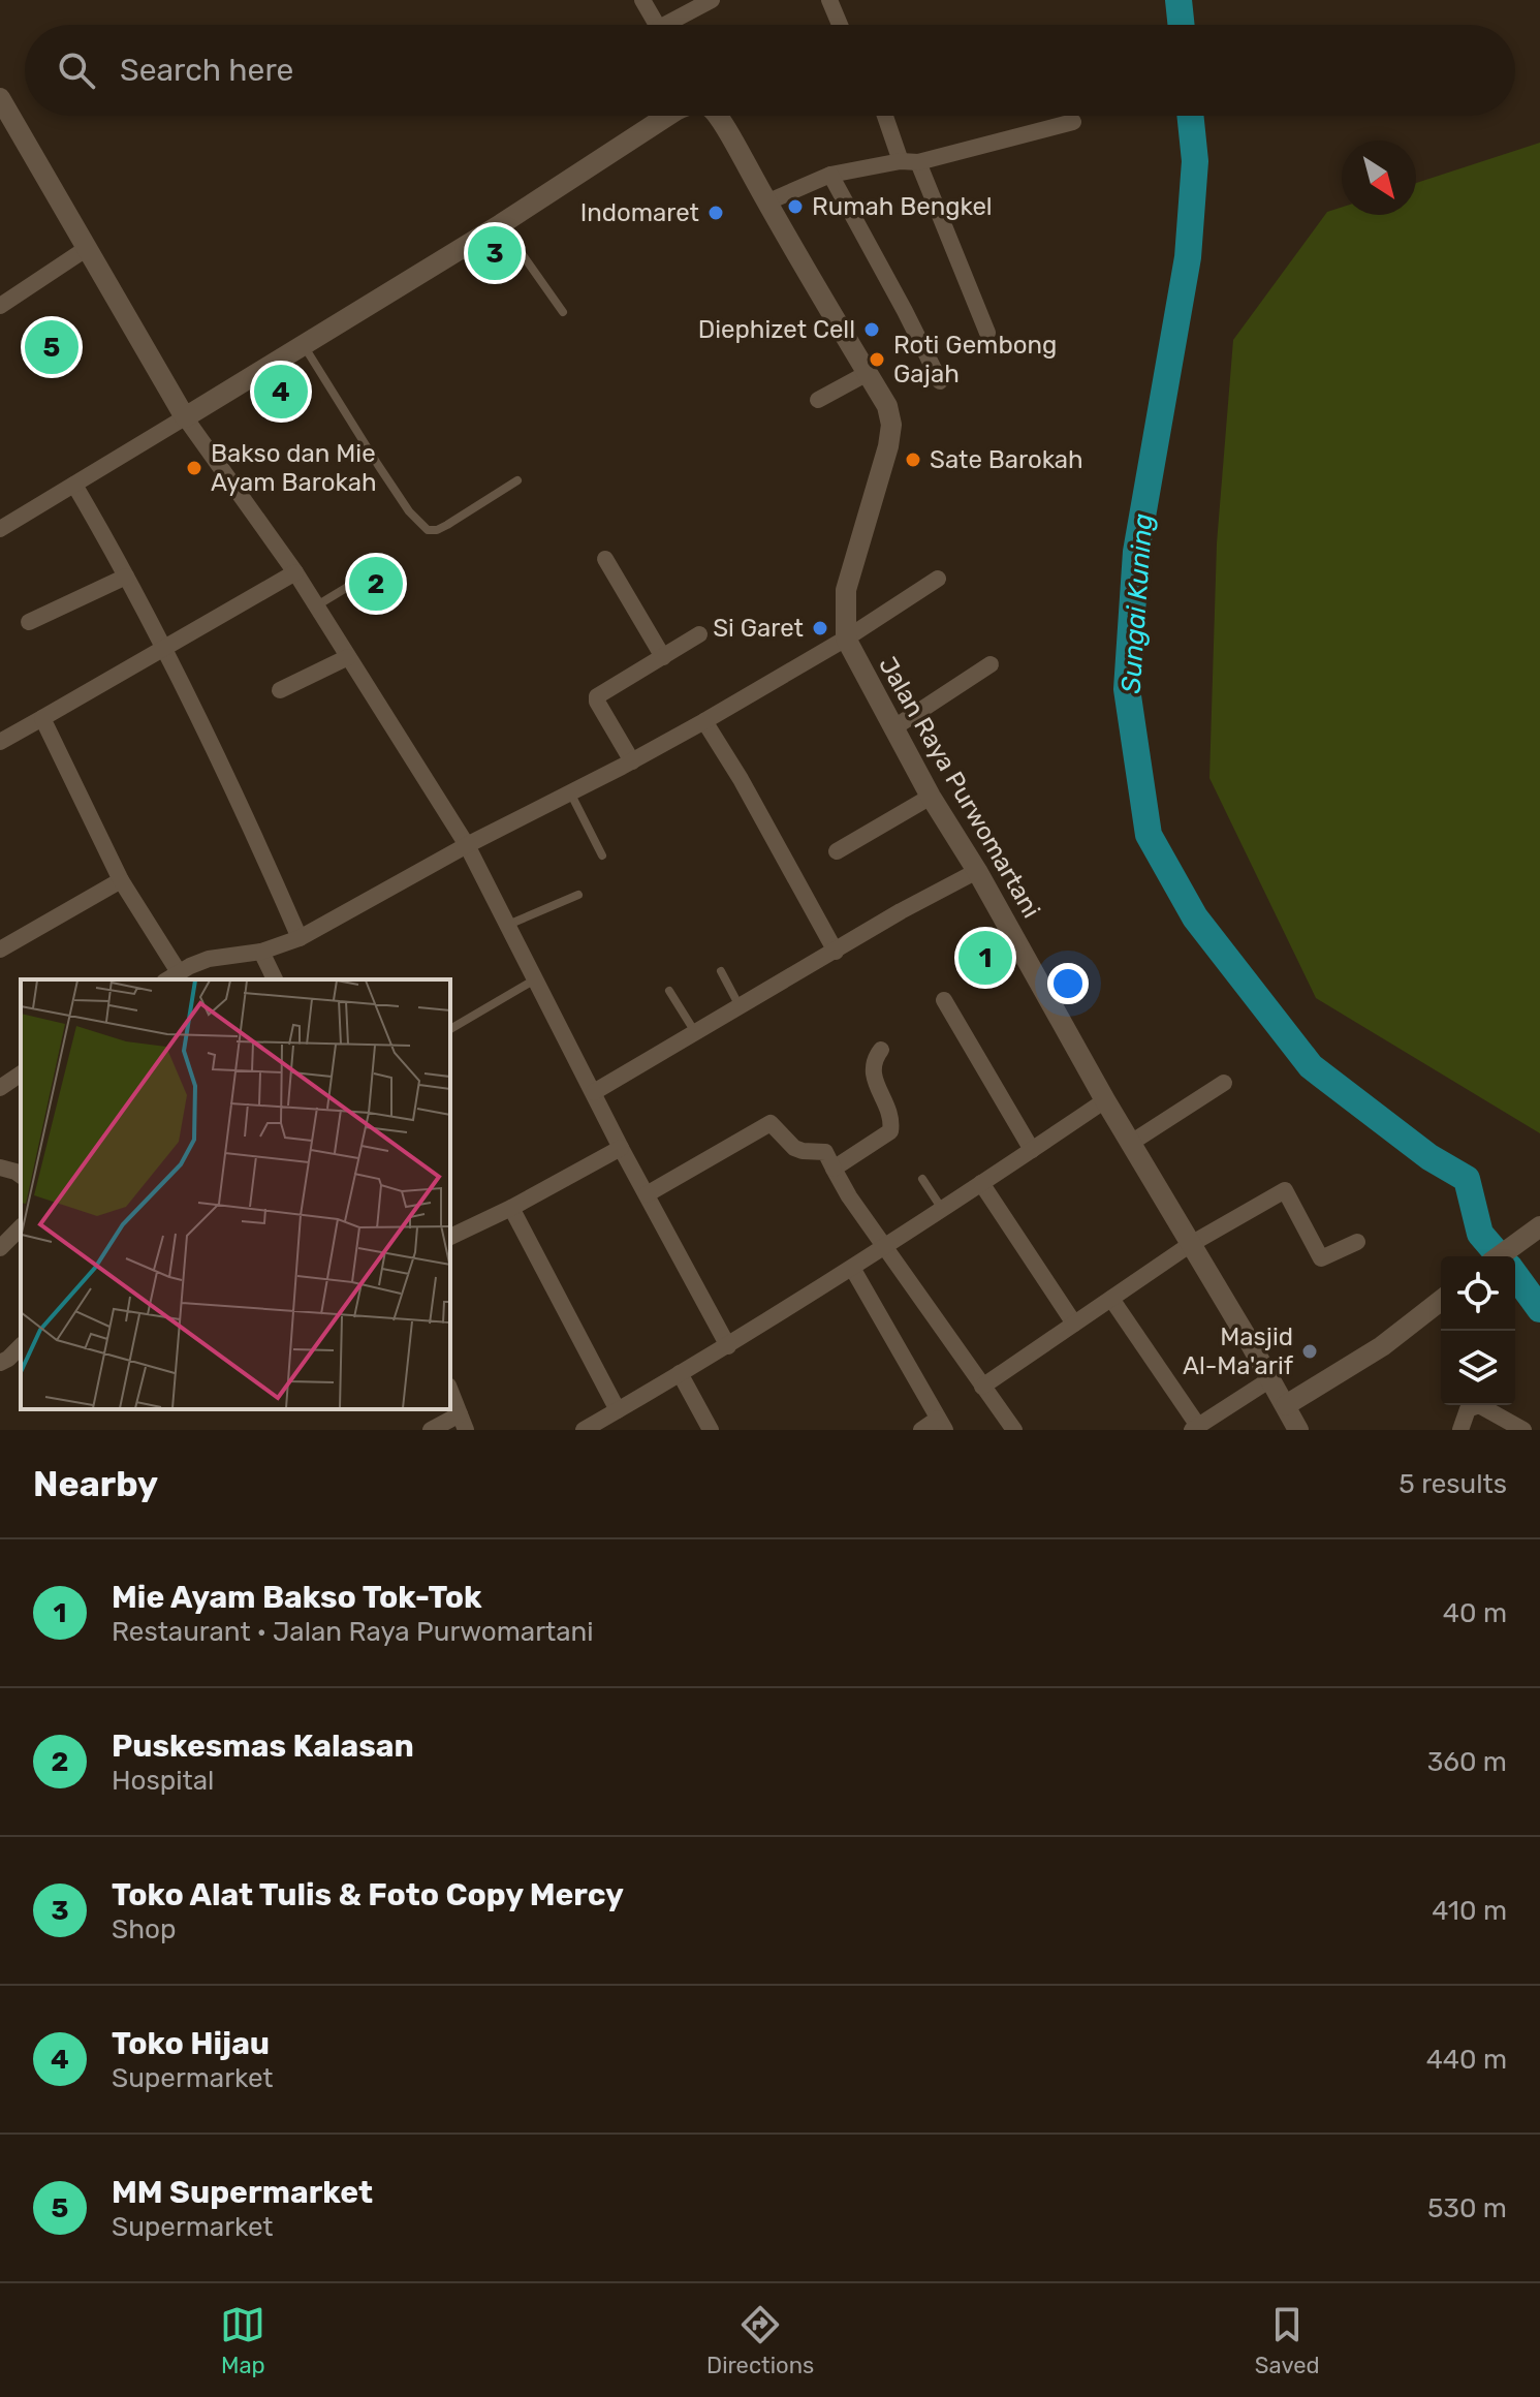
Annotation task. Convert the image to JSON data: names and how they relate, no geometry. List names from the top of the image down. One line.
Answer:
{"streets":{"street":["Jalan Raya Purwomartani"]},"water":["Sungai Kuning"],"places":["Rumah Bengkel","Indomaret","Diephizet Cell","Roti Gembong Gajah","Sate Barokah","Bakso dan Mie Ayam Barokah","Si Garet","Masjid Al-Ma'arif"],"north":"bottom right","page":{"search":"Search here","pins":["3","5","4","2","1"],"heading":["Nearby","5 results"],"list":[{"mark":"1","name":"Mie Ayam Bakso Tok-Tok","note":"Restaurant · Jalan Raya Purwomartani","value":"40 m"},{"mark":"2","name":"Puskesmas Kalasan","note":"Hospital","value":"360 m"},{"mark":"3","name":"Toko Alat Tulis & Foto Copy Mercy","note":"Shop","value":"410 m"},{"mark":"4","name":"Toko Hijau","note":"Supermarket","value":"440 m"},{"mark":"5","name":"MM Supermarket","note":"Supermarket","value":"530 m"}],"nav":["Map","Directions","Saved"]}}
